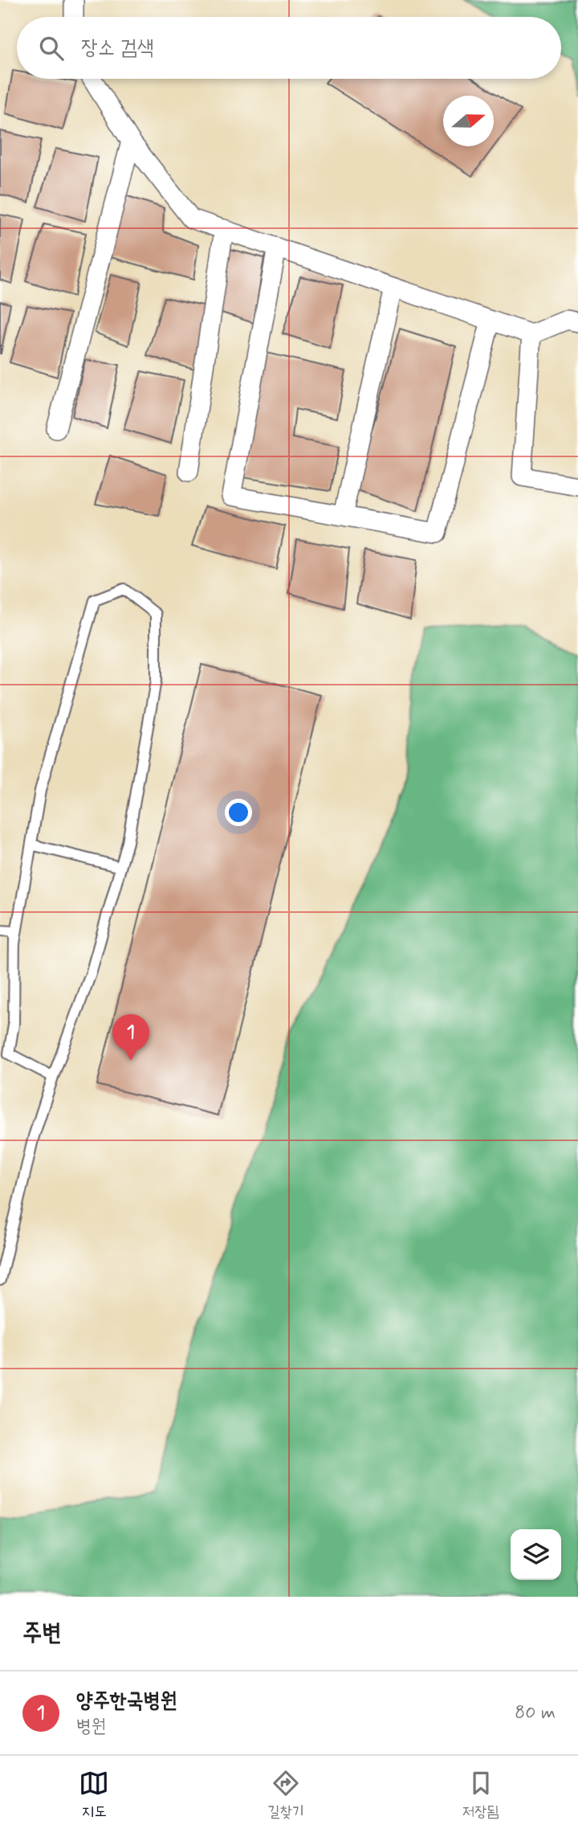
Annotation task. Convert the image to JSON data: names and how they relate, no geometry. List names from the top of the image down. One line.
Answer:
{"north":"right","page":{"search":"장소 검색","pins":"1","heading":"주변","list":[{"mark":"1","name":"양주한국병원","note":"병원","value":"80 m"}],"nav":["지도","길찾기","저장됨"]}}
